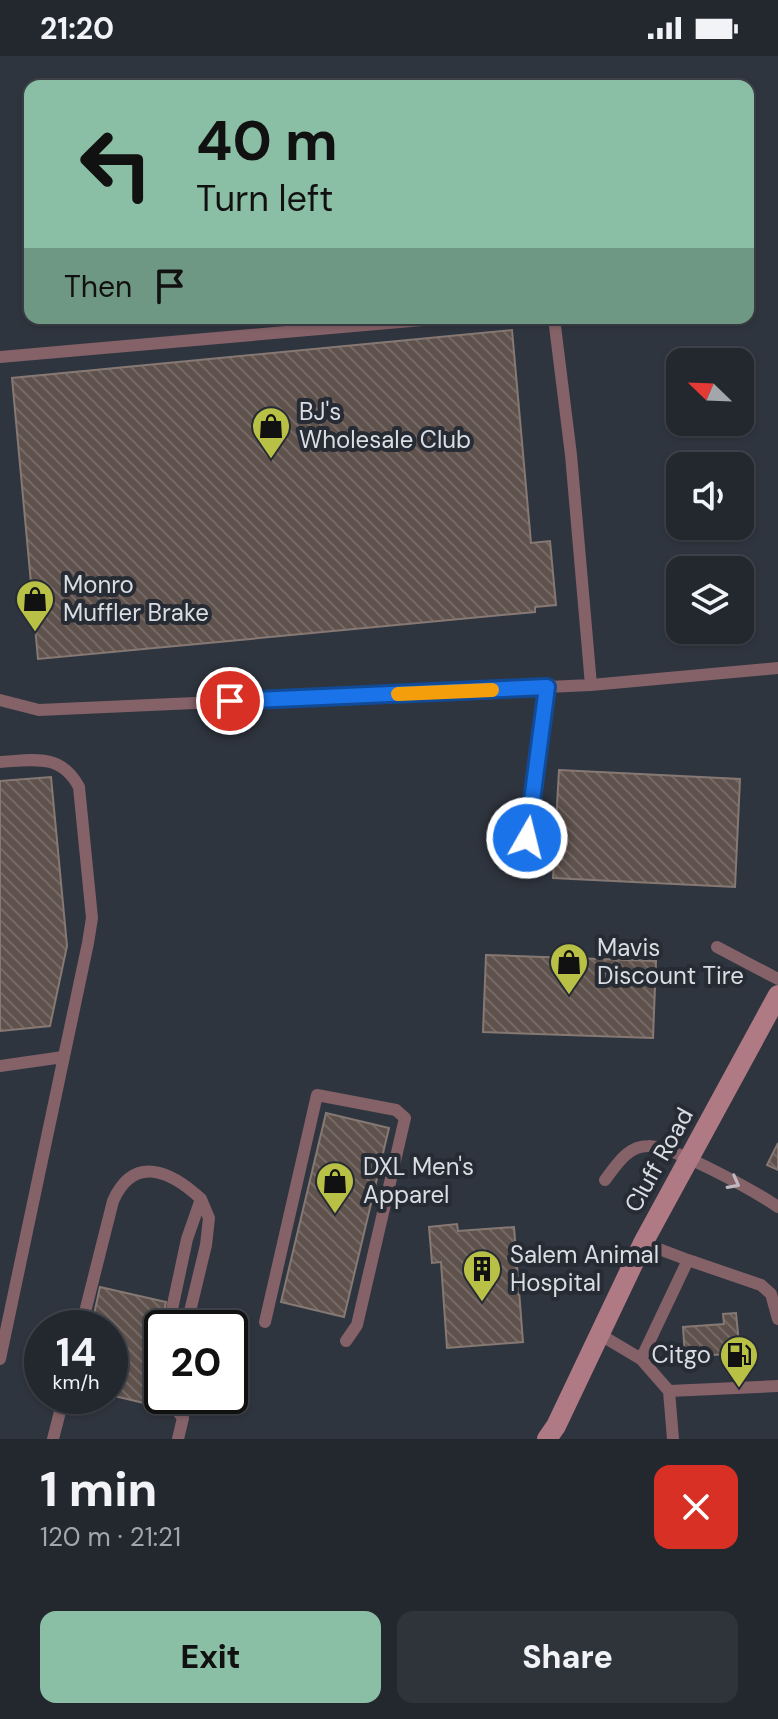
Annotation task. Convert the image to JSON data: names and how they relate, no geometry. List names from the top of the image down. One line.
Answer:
{"streets":{"street":["Cluff Road"]},"places":{"shop":["BJ's Wholesale Club","Monro Muffler Brake","Mavis Discount Tire","DXL Men's Apparel"],"building":["Salem Animal Hospital"],"fuel station":["Citgo"]},"north":"top left","page":{"status":"21:20","turn":["40 m","Turn left"],"then":"Then","speed":"14 km/h","limit":"20","heading":["1 min","120 m · 21:21"],"buttons":["Exit","Share"]}}
